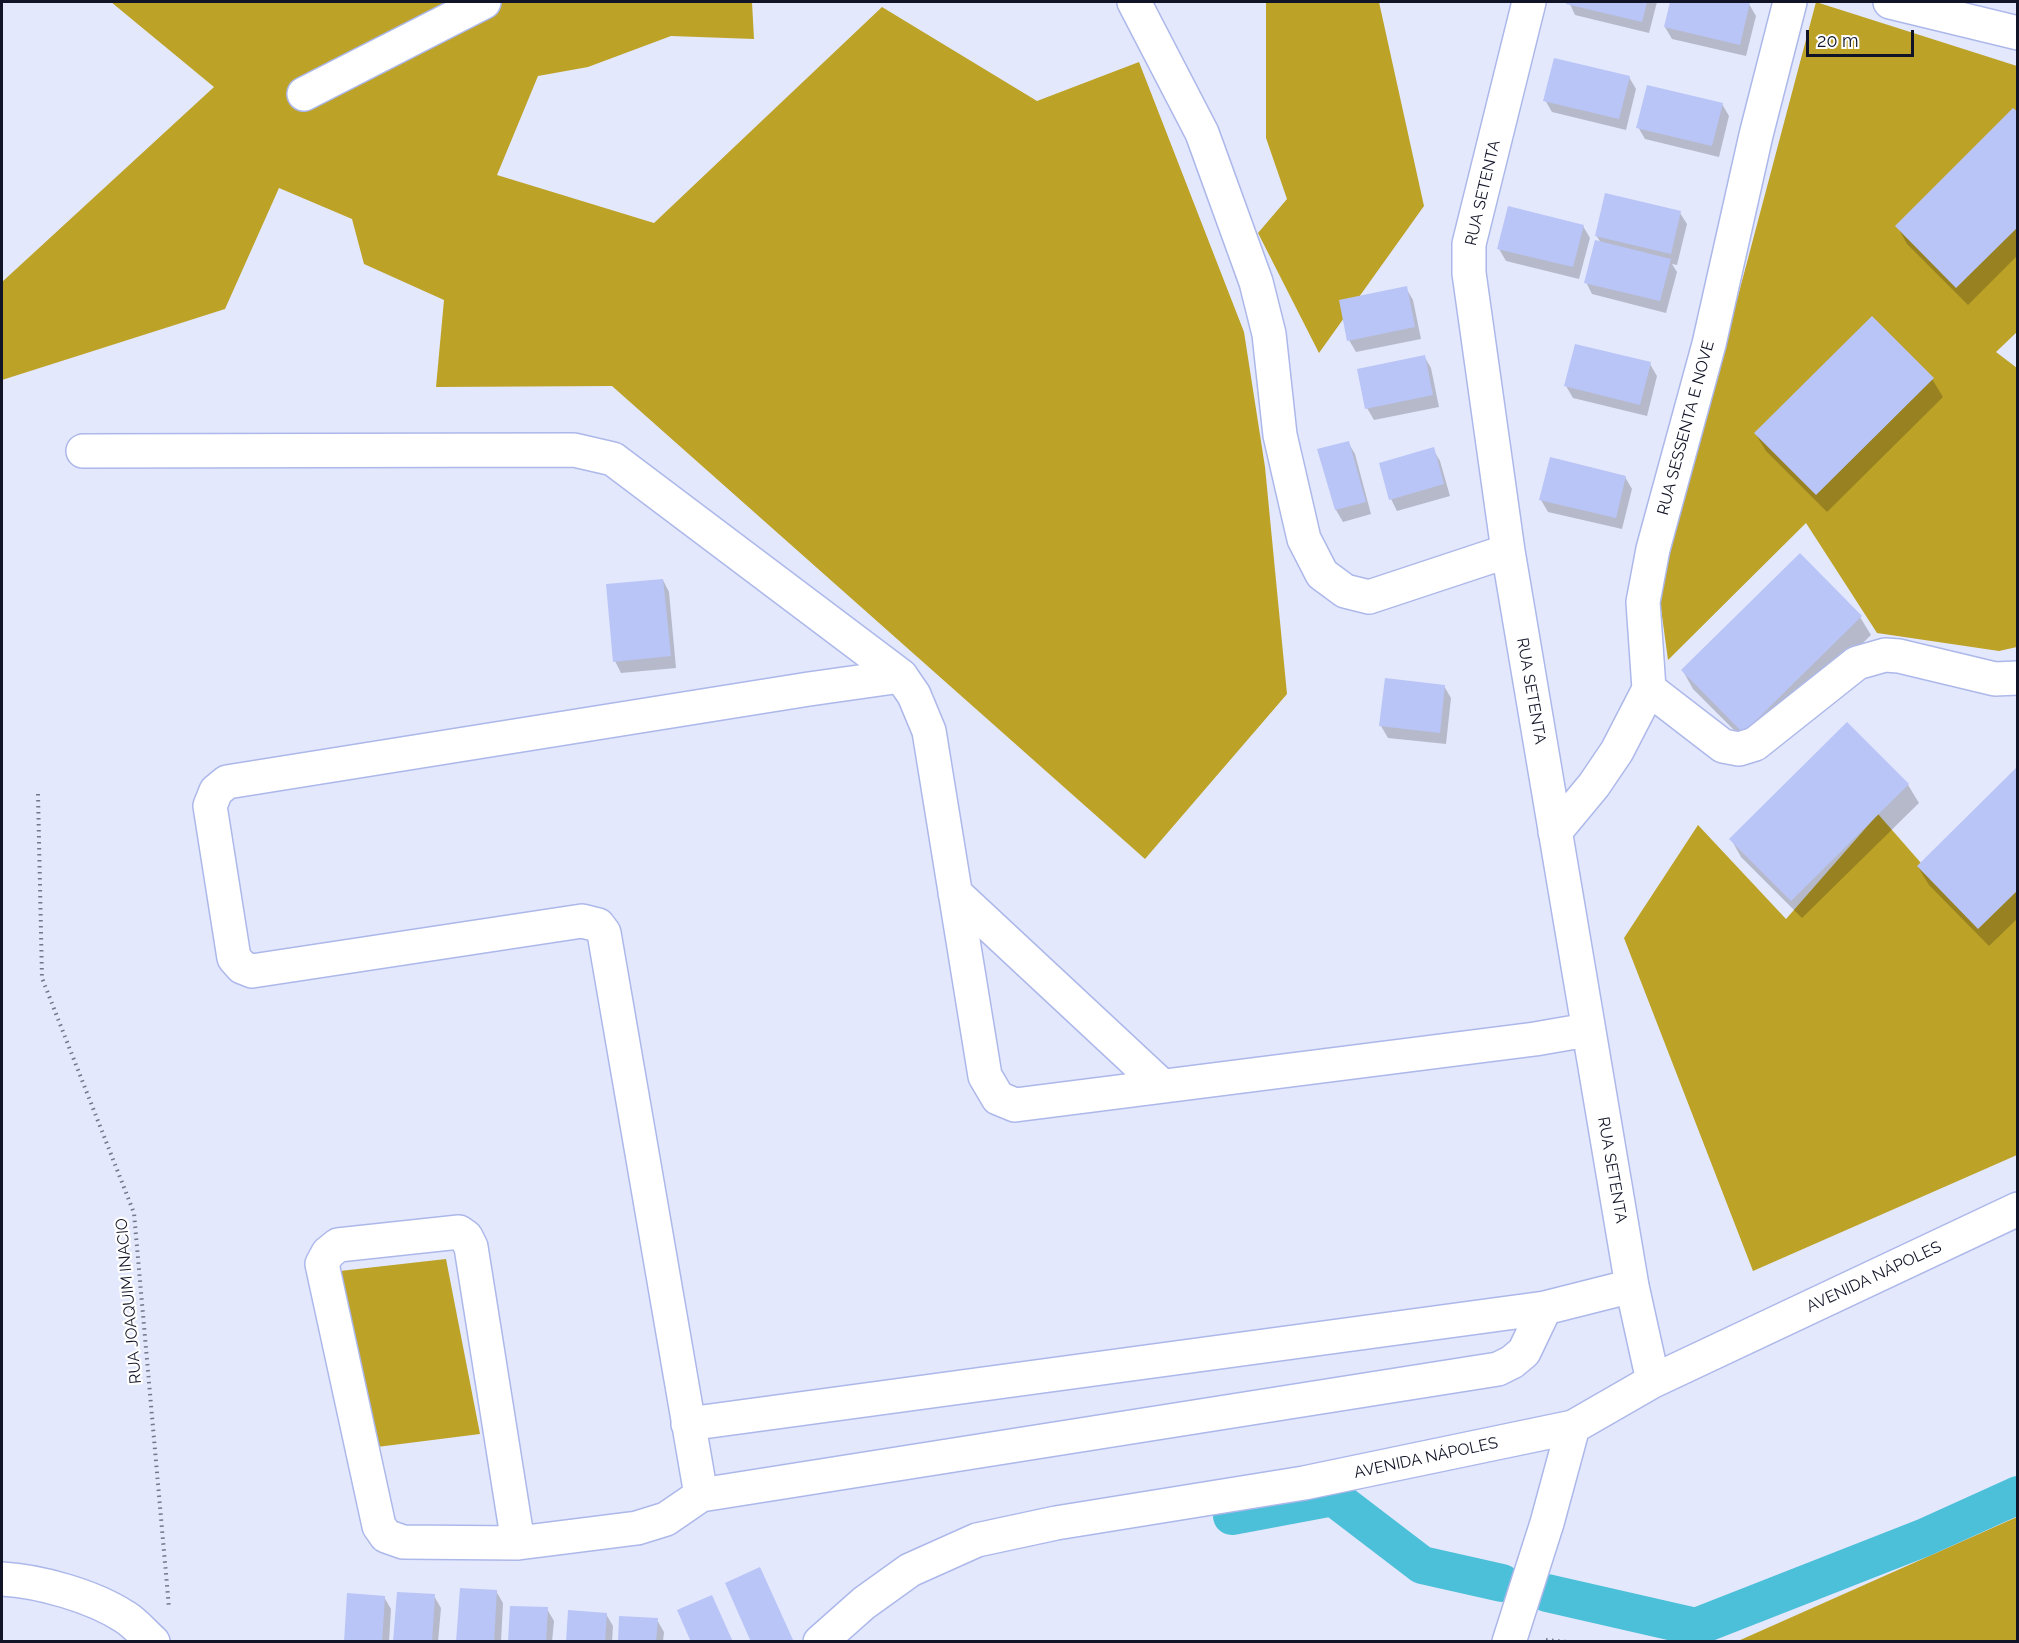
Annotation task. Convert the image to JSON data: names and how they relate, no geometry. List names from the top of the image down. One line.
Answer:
{"streets":{"street":["RUA SETENTA","RUA SESSENTA E NOVE","AVENIDA NÁPOLES"],"path":["RUA JOAQUIM INACIO"]},"crossings":[["RUA SETENTA","AVENIDA NÁPOLES"]],"scale_bar":"20 m"}
